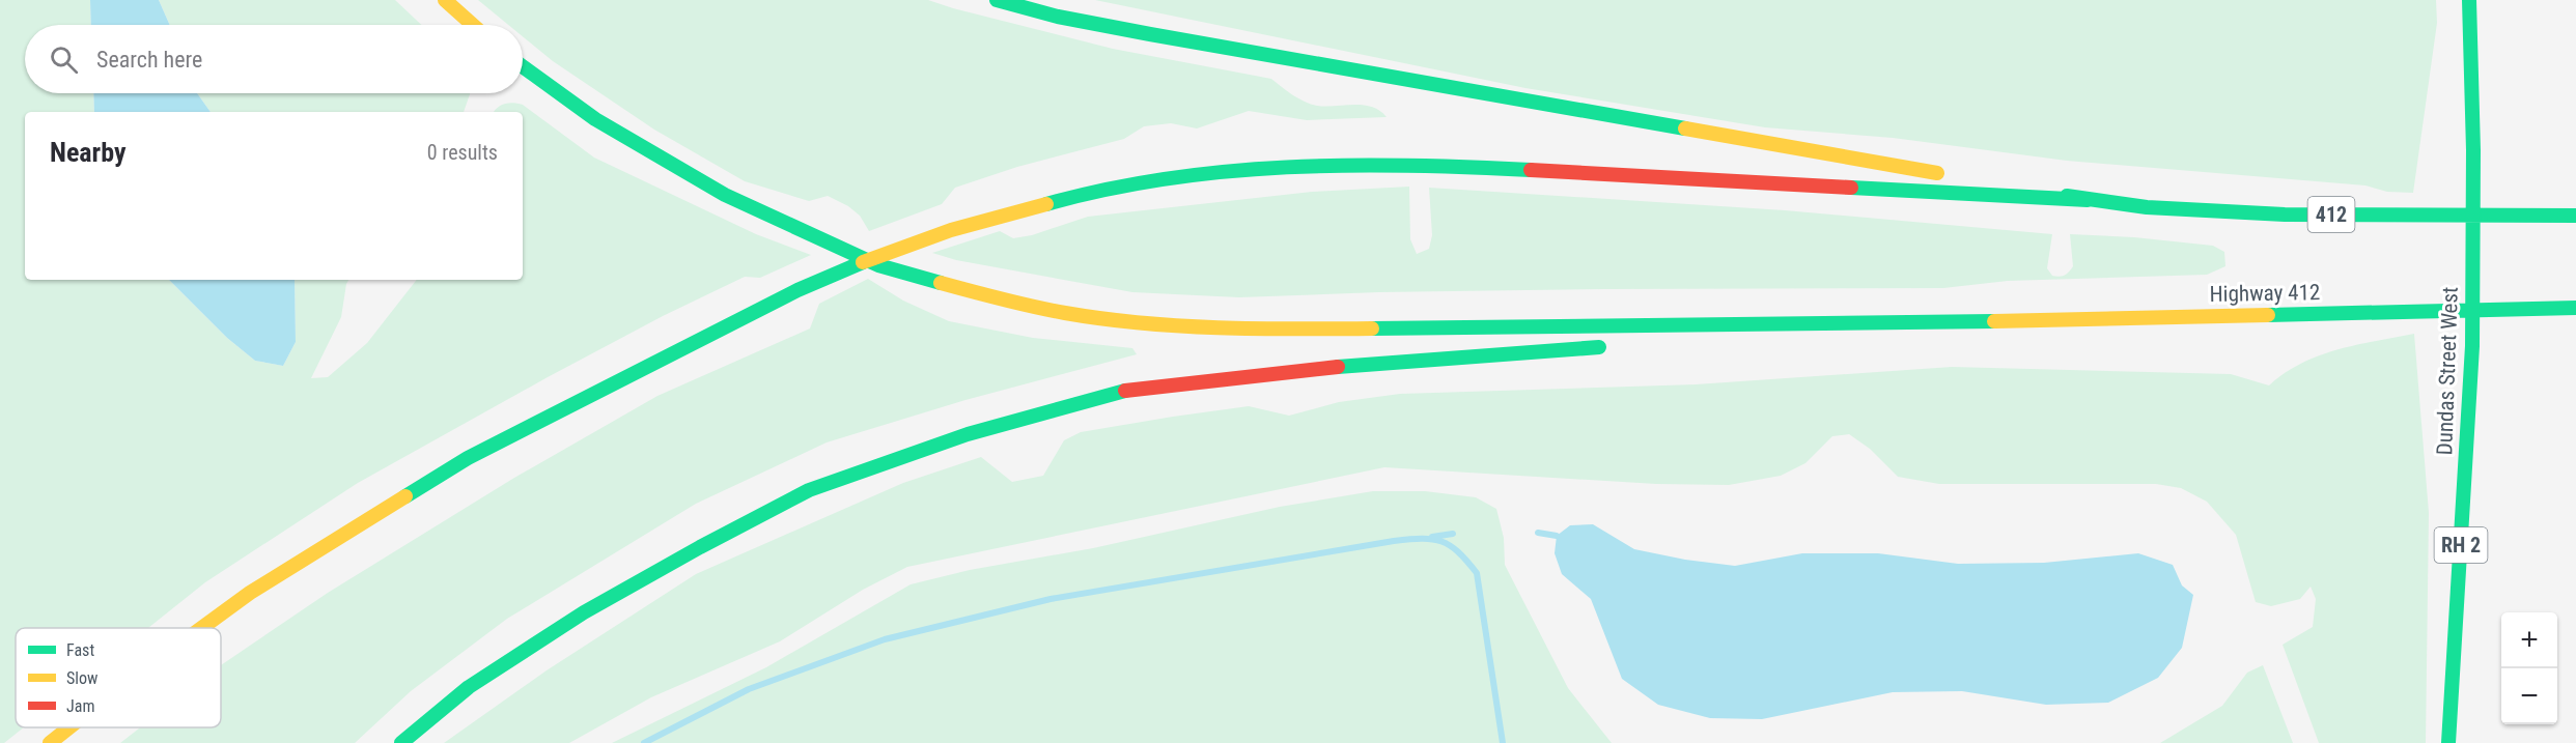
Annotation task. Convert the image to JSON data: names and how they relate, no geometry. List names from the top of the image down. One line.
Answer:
{"streets":{"main road":["412","Highway 412","Dundas Street West","RH 2"]},"legend":["Fast","Slow","Jam"],"page":{"search":"Search here","heading":["Nearby","0 results"],"map_buttons":["+","−"]}}
